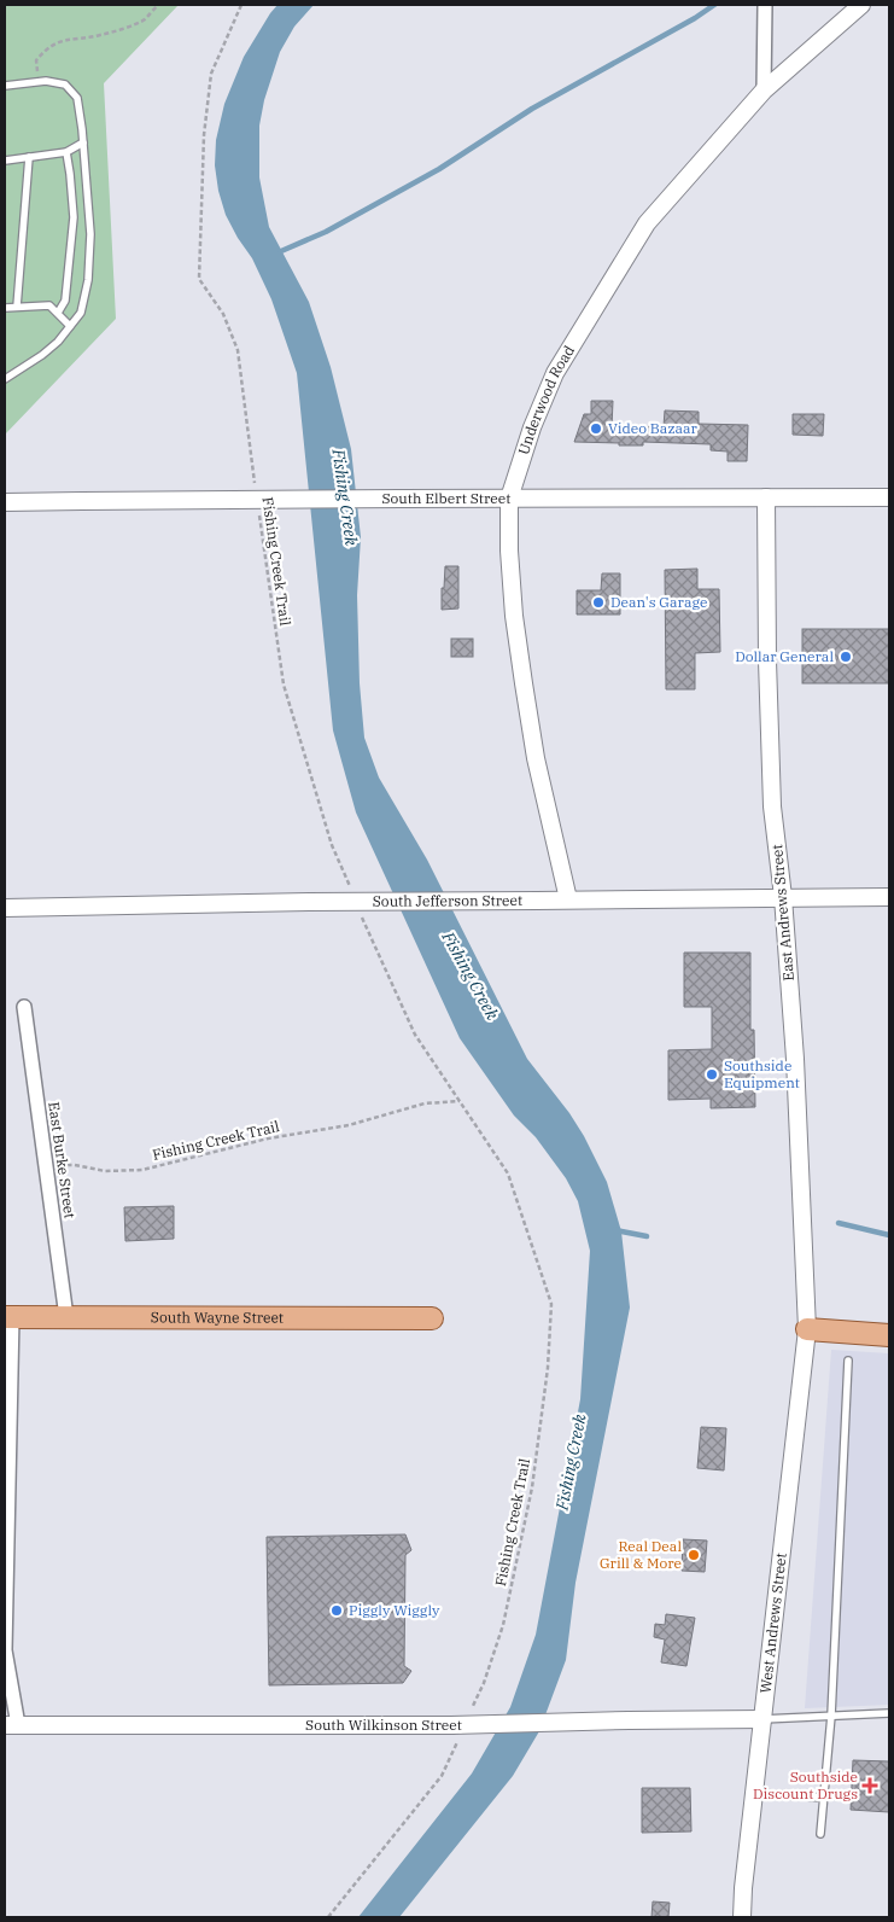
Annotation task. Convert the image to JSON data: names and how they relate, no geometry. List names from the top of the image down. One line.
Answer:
{"streets":{"main road":["South Wayne Street"],"street":["Underwood Road","South Elbert Street","South Jefferson Street","East Andrews Street","East Burke Street","West Andrews Street","South Wilkinson Street"],"path":["Fishing Creek Trail"]},"crossings":[["Underwood Road","South Elbert Street"],["Underwood Road","South Jefferson Street"],["South Elbert Street","East Andrews Street"],["Fishing Creek Trail","East Burke Street"],["South Jefferson Street","East Andrews Street"],["East Andrews Street","West Andrews Street"],["East Burke Street","South Wayne Street"],["West Andrews Street","South Wilkinson Street"]],"water":["Fishing Creek"],"places":{"other":["Video Bazaar","Dean's Garage","Dollar General","Southside Equipment","Real Deal Grill & More","Piggly Wiggly"],"health":["Southside Discount Drugs"]}}
